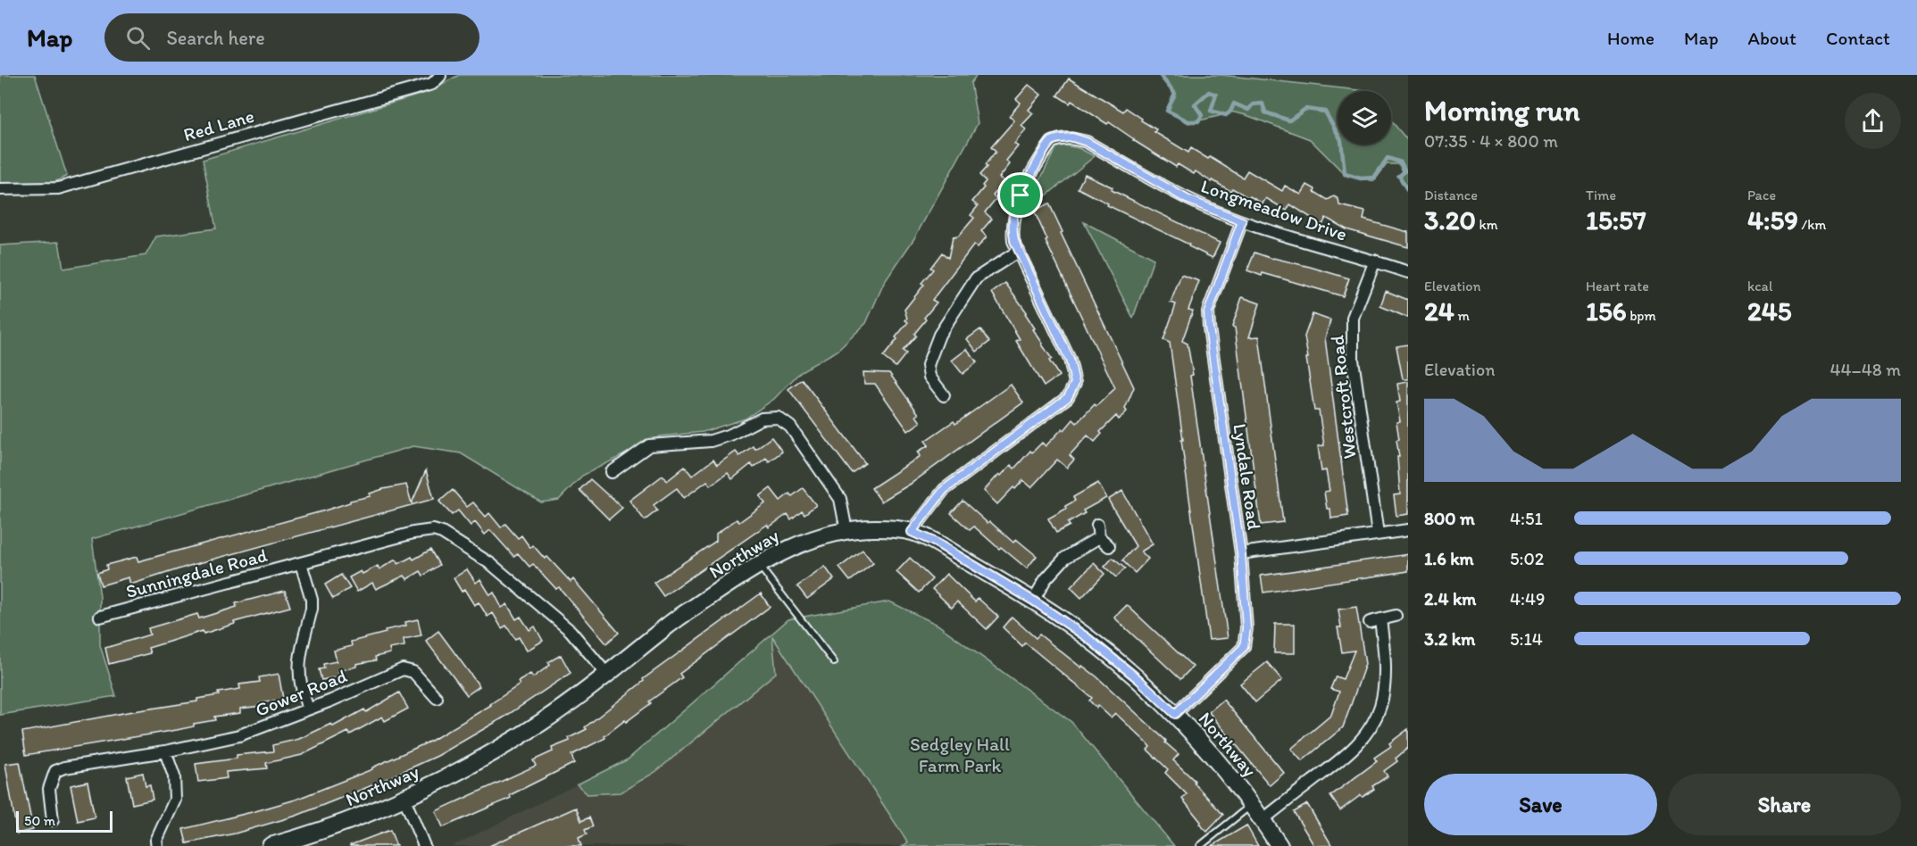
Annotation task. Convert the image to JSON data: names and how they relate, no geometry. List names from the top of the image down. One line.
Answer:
{"streets":{"street":["Red Lane","Longmeadow Drive","Westcroft Road","Lyndale Road","Northway","Sunningdale Road","Gower Road"]},"crossings":[["Longmeadow Drive","Westcroft Road"],["Longmeadow Drive","Lyndale Road"],["Longmeadow Drive","Northway"],["Lyndale Road","Northway"],["Northway","Sunningdale Road"]],"parks":["Sedgley Hall Farm Park"],"scale_bar":"50 m","page":{"header":"Map","search":"Search here","nav":["Home","Map","About","Contact"],"heading":["Morning run","07:35 · 4 × 800 m"],"stats":[["Distance","3.20 km"],["Time","15:57"],["Pace","4:59 /km"],["Elevation","24 m"],["Heart rate","156 bpm"],["kcal","245"]],"chart":["Elevation","44–48 m"],"list":[{"name":"800 m","note":"4:51"},{"name":"1.6 km","note":"5:02"},{"name":"2.4 km","note":"4:49"},{"name":"3.2 km","note":"5:14"}],"buttons":["Save","Share"],"scale":"50 m"}}
